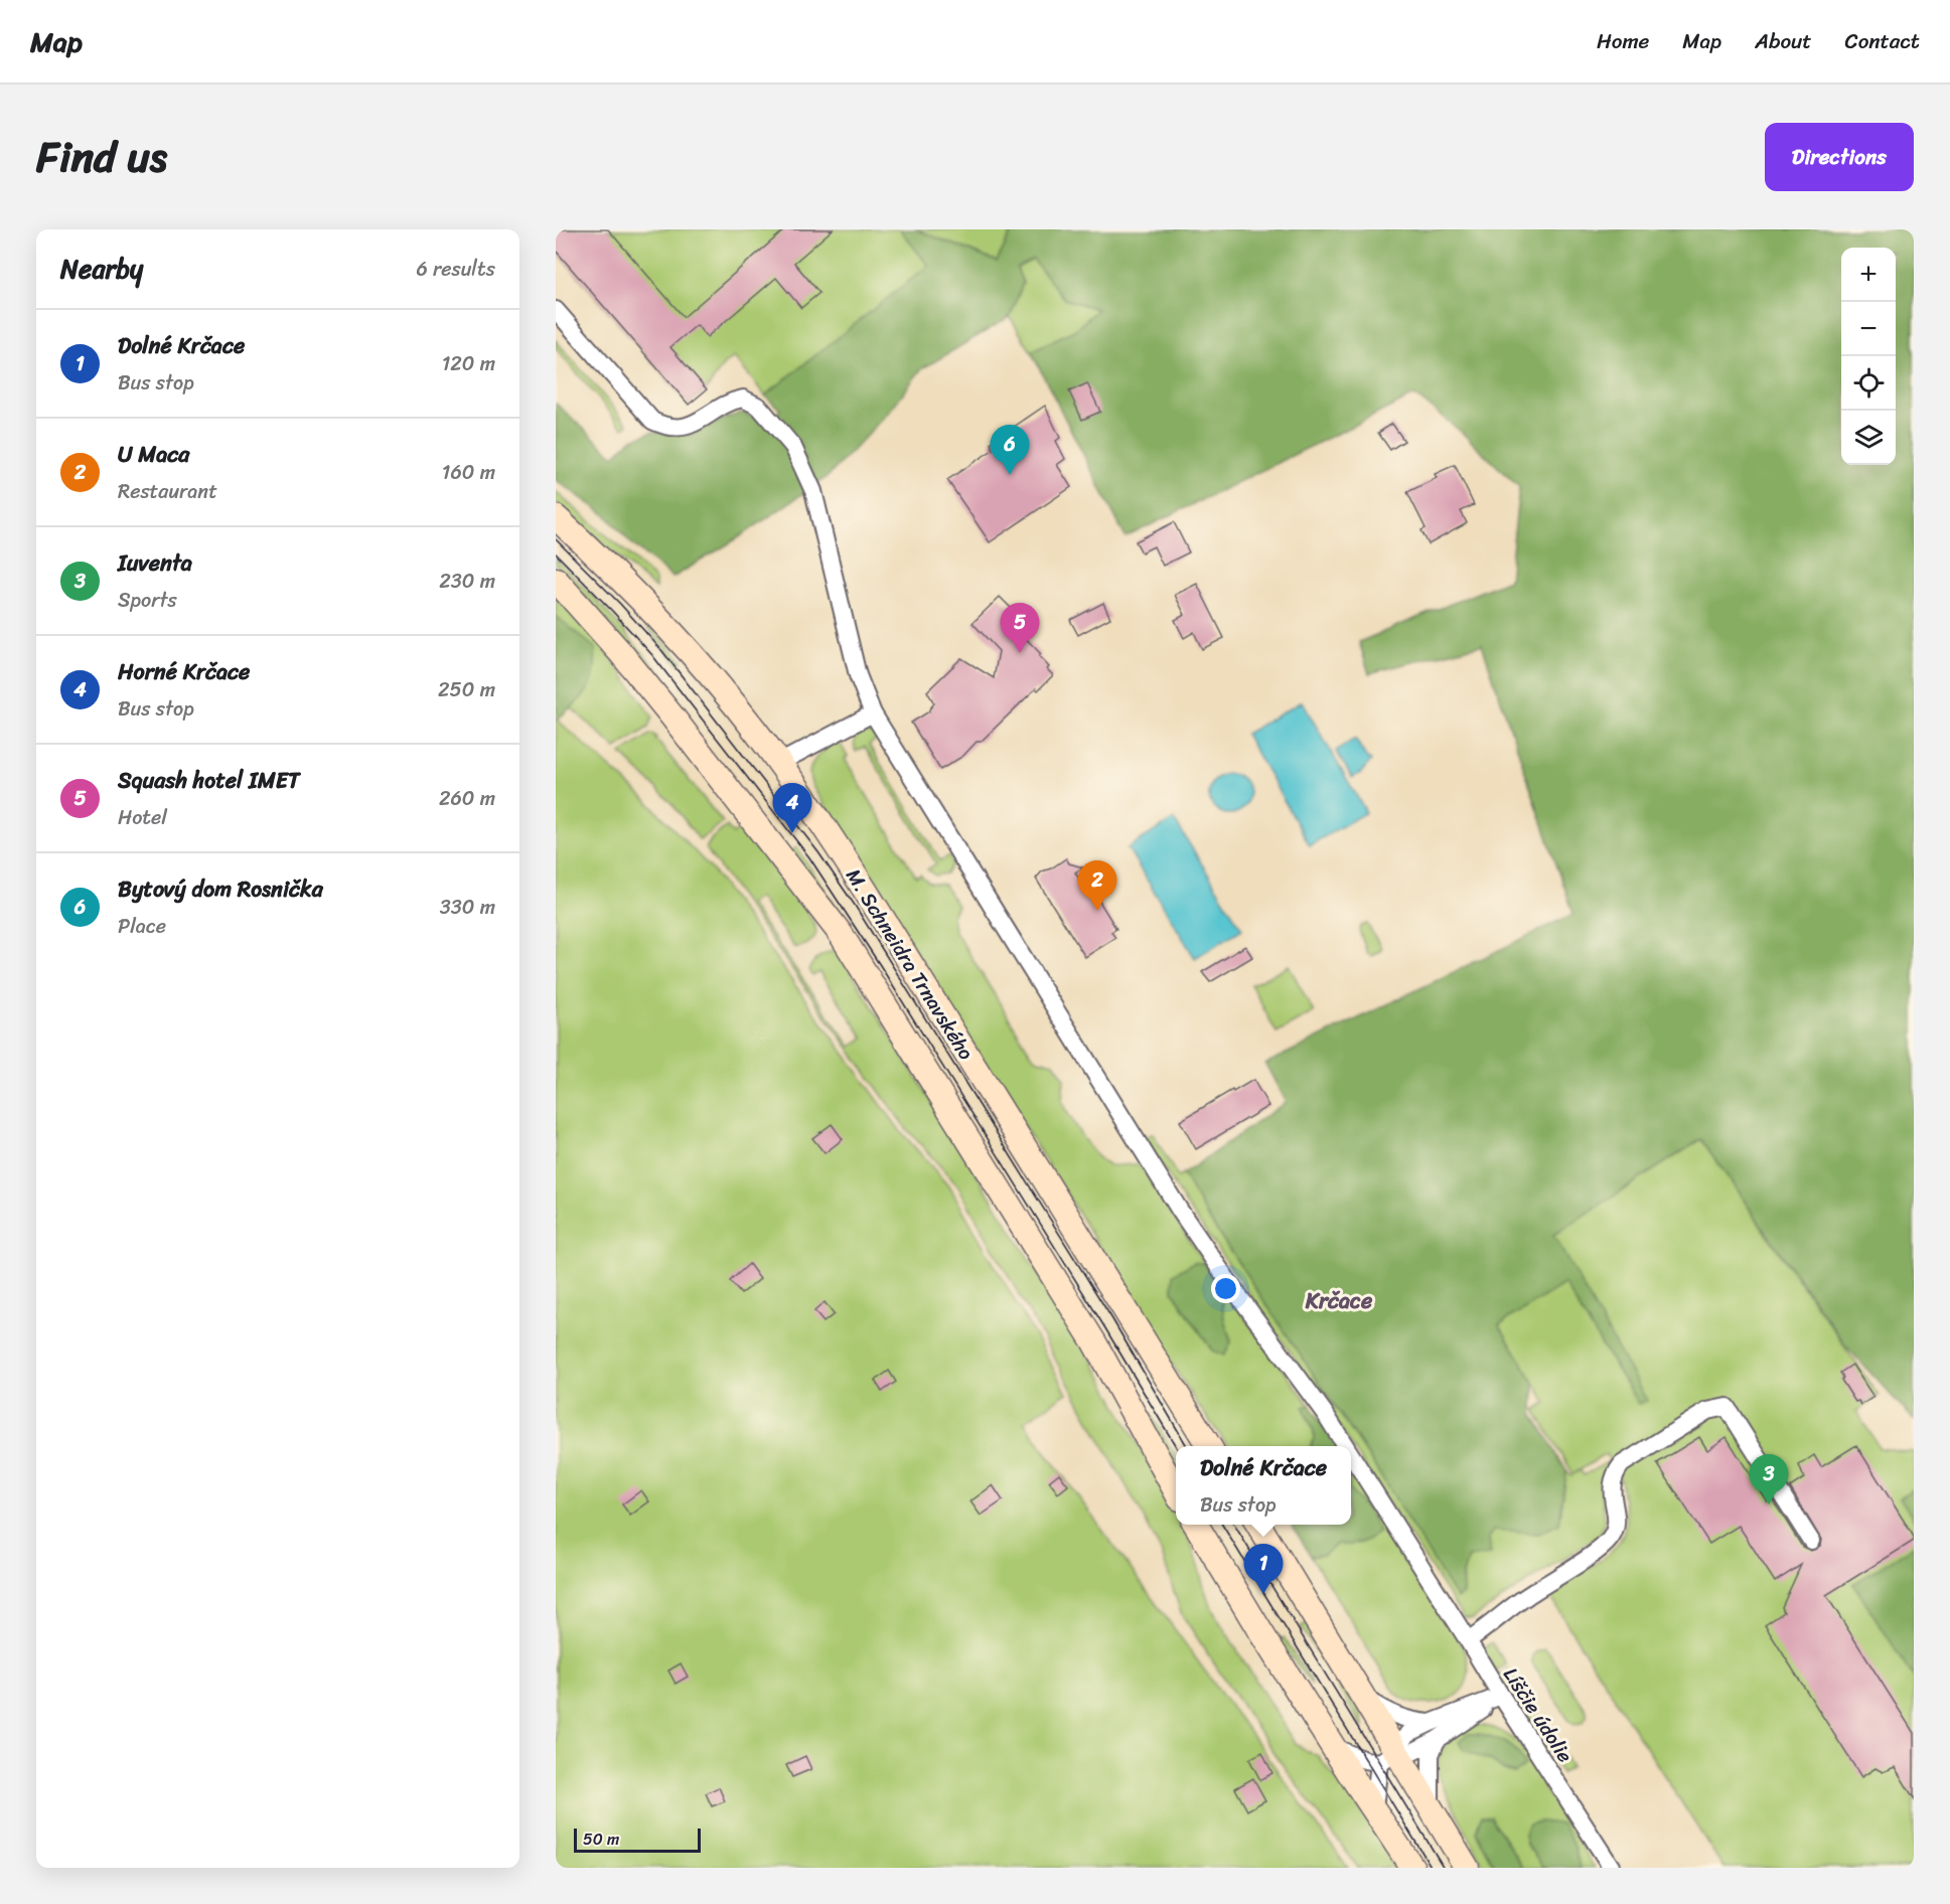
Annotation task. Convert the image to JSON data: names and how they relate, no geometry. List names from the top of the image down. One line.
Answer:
{"streets":{"main road":["M. Schneidra Trnavského"],"street":["Líščie údolie"]},"districts":["Krčace"],"scale_bar":"50 m","page":{"header":"Map","nav":["Home","Map","About","Contact"],"title":"Find us","buttons":"Directions","heading":["Nearby","6 results"],"map_buttons":["+","−"],"list":[{"mark":"1","name":"Dolné Krčace","note":"Bus stop","value":"120 m"},{"mark":"2","name":"U Maca","note":"Restaurant","value":"160 m"},{"mark":"3","name":"Iuventa","note":"Sports","value":"230 m"},{"mark":"4","name":"Horné Krčace","note":"Bus stop","value":"250 m"},{"mark":"5","name":"Squash hotel IMET","note":"Hotel","value":"260 m"},{"mark":"6","name":"Bytový dom Rosnička","note":"Place","value":"330 m"}],"pins":["6","5","4","2","3","1"],"popup":["Dolné Krčace","Bus stop"],"scale":"50 m"}}
